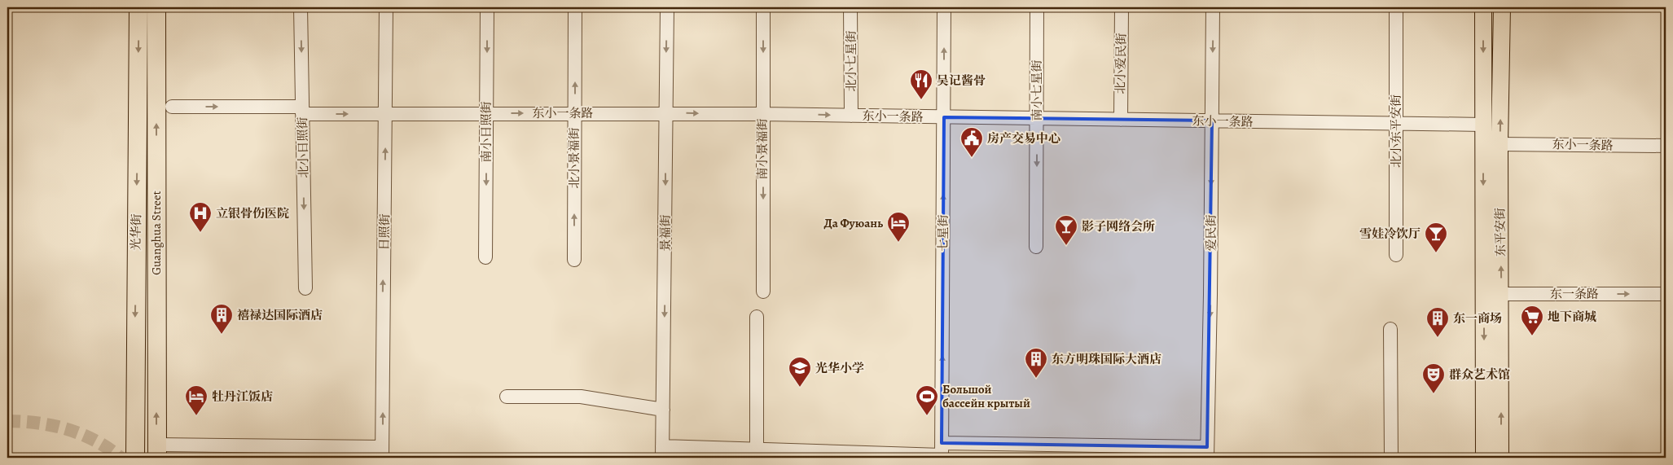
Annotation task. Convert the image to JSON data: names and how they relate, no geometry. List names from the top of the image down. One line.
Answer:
{"streets":{"highway":["光华街","Guanghua Street"],"main road":["东平安街"],"street":["北小七星街","北小爱民街","南小七星街","东小一条路","北小东平安街","南小日照街","北小日照街","南小景福街","北小景福街","日照街","景福街","七星街","爱民街","东一条路"]},"crossings":[["北小七星街","东小一条路"],["北小爱民街","东小一条路"],["南小七星街","东小一条路"],["东小一条路","北小东平安街"],["东小一条路","南小日照街"],["东小一条路","北小日照街"],["东小一条路","南小景福街"],["东小一条路","北小景福街"],["东小一条路","日照街"],["东小一条路","东平安街"],["东小一条路","景福街"],["东小一条路","七星街"],["东小一条路","爱民街"],["东平安街","东一条路"]],"one_way":["南小七星街","南小日照街","北小日照街","南小景福街","北小景福街","光华街","日照街","Guanghua Street","景福街","七星街","爱民街","东一条路"],"places":{"restaurant":["吴记酱骨"],"public building":["房产交易中心"],"hospital":["立银骨伤医院"],"hotel":["Да Фуюань","牡丹江饭店"],"bar":["影子网络会所","雪娃冷饮厅"],"building":["禧禄达国际酒店","东一商场","东方明珠国际大酒店"],"supermarket":["地下商城"],"school or university":["光华小学"],"theatre":["群众艺术馆"],"sports":["Большой бассейн крытый"]}}
